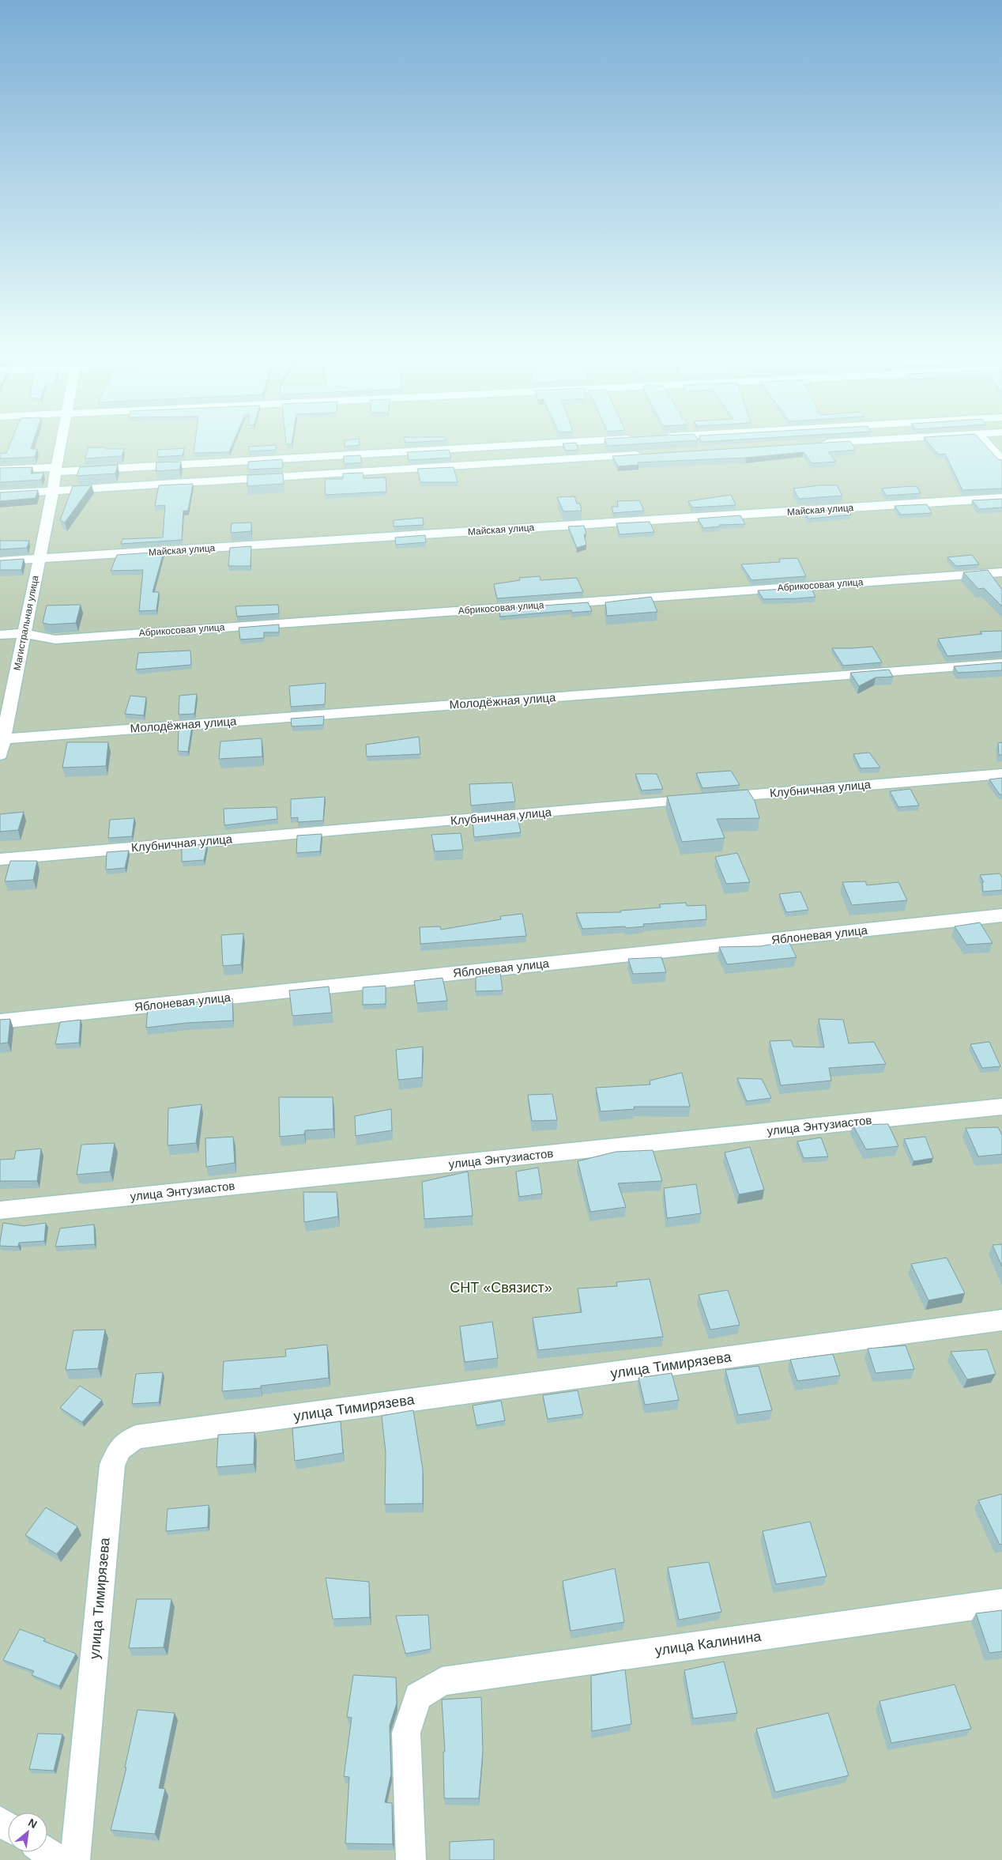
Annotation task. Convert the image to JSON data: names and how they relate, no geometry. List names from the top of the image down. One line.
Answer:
{"streets":{"street":["Майская улица","Абрикосовая улица","Магистральная улица","Молодёжная улица","Клубничная улица","Яблоневая улица","улица Энтузиастов","улица Тимирязева","улица Калинина"]},"crossings":[["Майская улица","Магистральная улица"],["Абрикосовая улица","Магистральная улица"],["Магистральная улица","Молодёжная улица"]],"parks":["СНТ «Связист»"],"north":"top right"}
